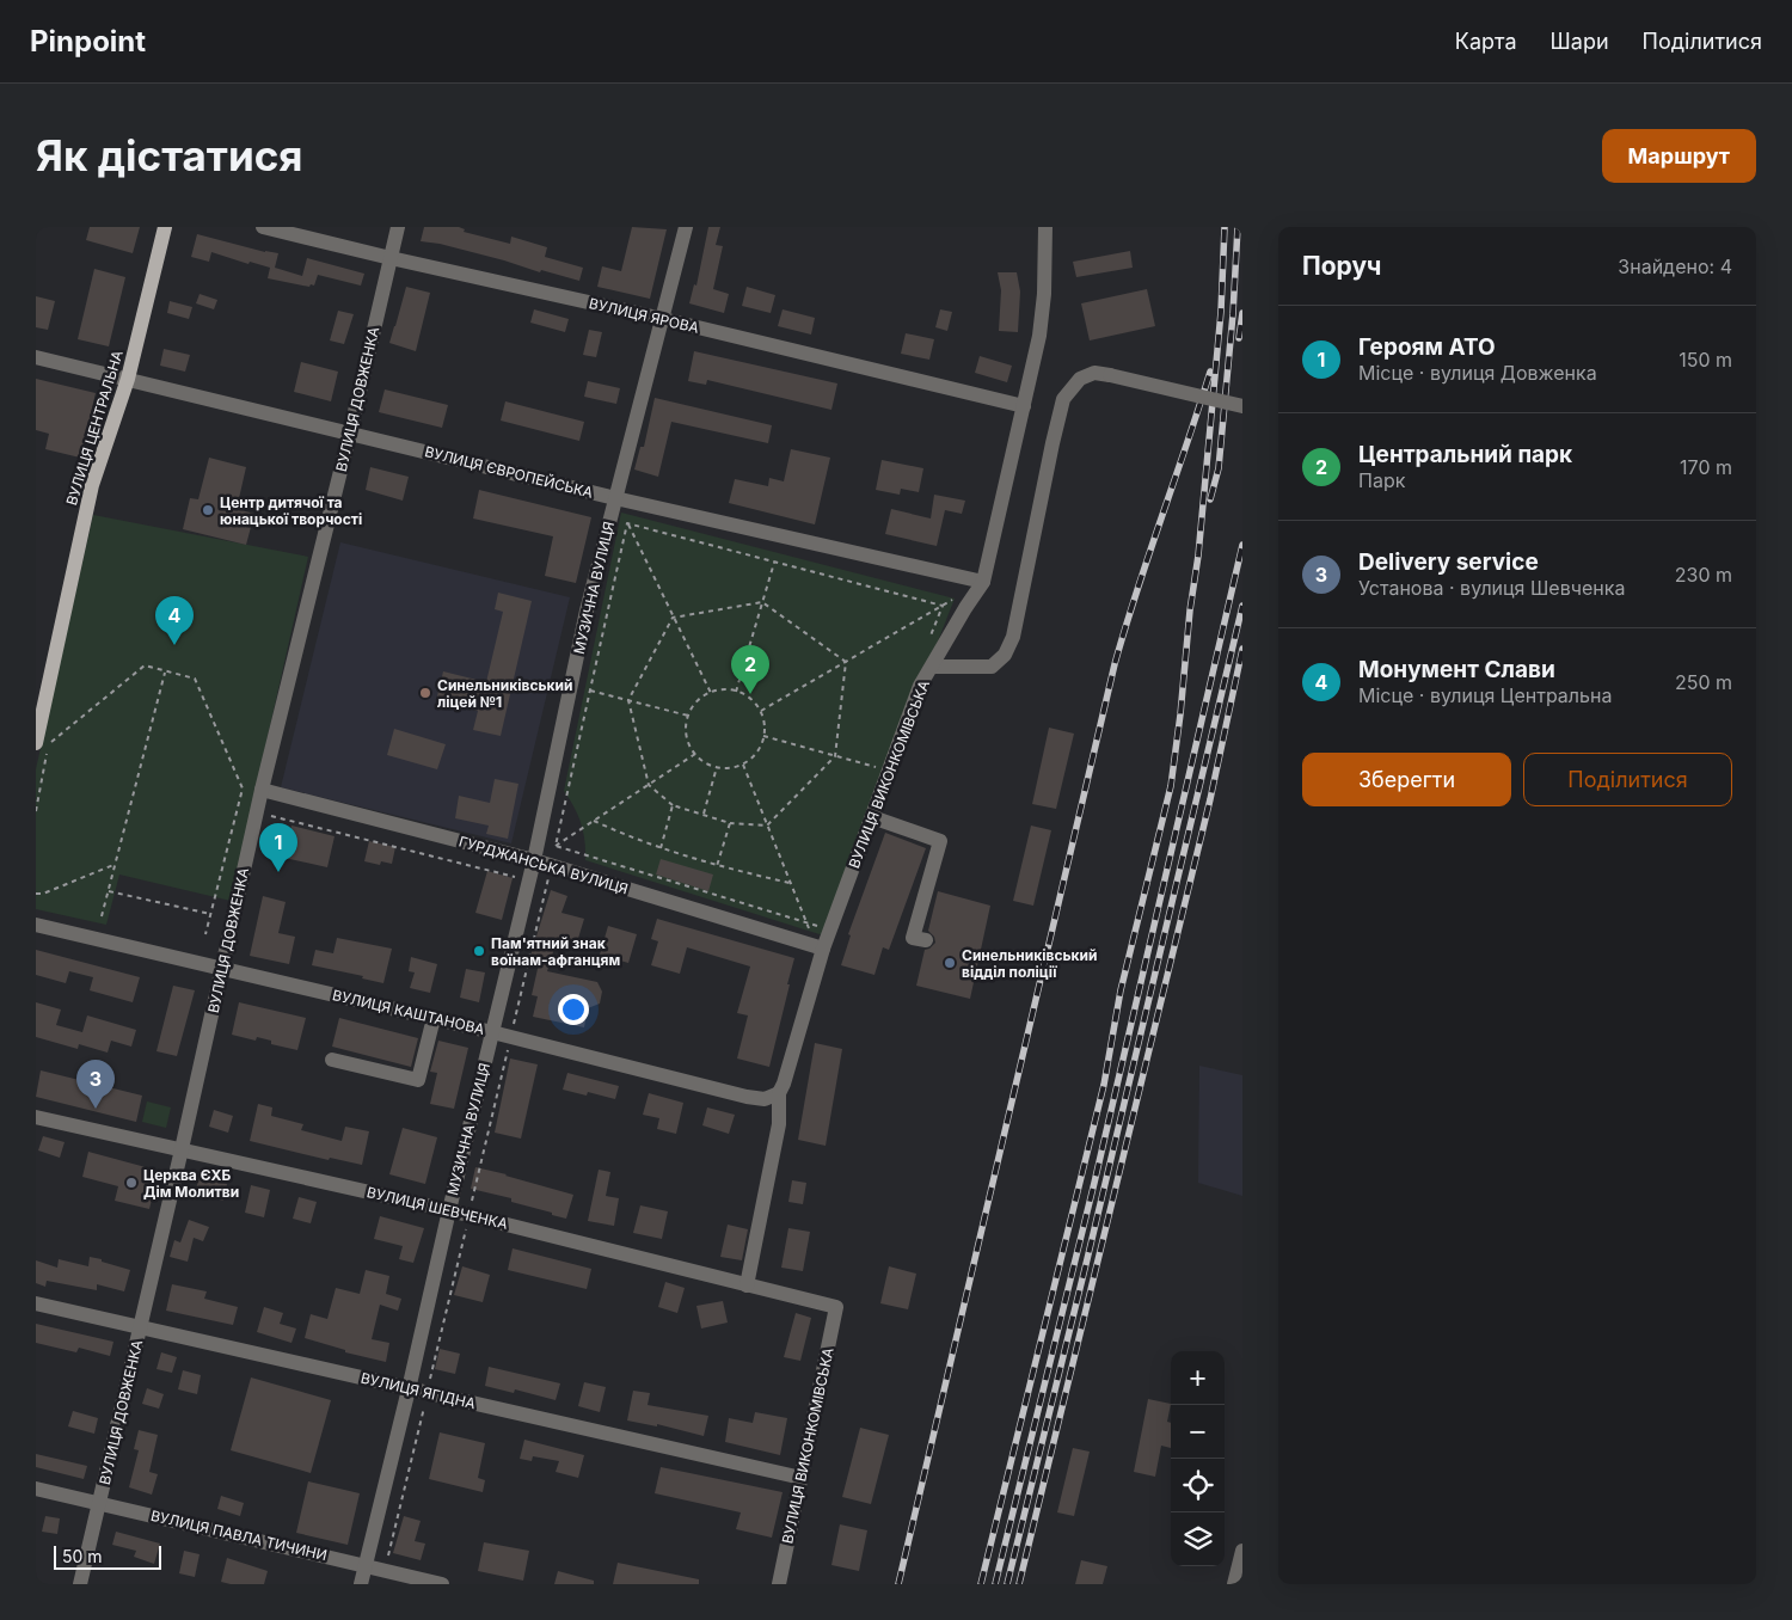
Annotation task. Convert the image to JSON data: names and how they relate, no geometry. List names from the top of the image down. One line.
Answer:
{"streets":{"main road":["ВУЛИЦЯ ЦЕНТРАЛЬНА"],"street":["ВУЛИЦЯ ЯРОВА","ВУЛИЦЯ ДОВЖЕНКА","ВУЛИЦЯ ЄВРОПЕЙСЬКА","МУЗИЧНА ВУЛИЦЯ","ВУЛИЦЯ ВИКОНКОМІВСЬКА","ГУРДЖАНСЬКА ВУЛИЦЯ","ВУЛИЦЯ КАШТАНОВА","ВУЛИЦЯ ШЕВЧЕНКА","ВУЛИЦЯ ЯГІДНА","ВУЛИЦЯ ПАВЛА ТИЧИНИ"]},"crossings":[["ВУЛИЦЯ ЯРОВА","ВУЛИЦЯ ДОВЖЕНКА"],["ВУЛИЦЯ ЯРОВА","МУЗИЧНА ВУЛИЦЯ"],["ВУЛИЦЯ ЯРОВА","ВУЛИЦЯ ВИКОНКОМІВСЬКА"],["ВУЛИЦЯ ДОВЖЕНКА","ВУЛИЦЯ ЄВРОПЕЙСЬКА"],["ВУЛИЦЯ ДОВЖЕНКА","ГУРДЖАНСЬКА ВУЛИЦЯ"],["ВУЛИЦЯ ДОВЖЕНКА","ВУЛИЦЯ КАШТАНОВА"],["ВУЛИЦЯ ДОВЖЕНКА","ВУЛИЦЯ ШЕВЧЕНКА"],["ВУЛИЦЯ ДОВЖЕНКА","ВУЛИЦЯ ЯГІДНА"],["ВУЛИЦЯ ДОВЖЕНКА","ВУЛИЦЯ ПАВЛА ТИЧИНИ"],["ВУЛИЦЯ ЦЕНТРАЛЬНА","ВУЛИЦЯ ЄВРОПЕЙСЬКА"],["ВУЛИЦЯ ЄВРОПЕЙСЬКА","МУЗИЧНА ВУЛИЦЯ"],["ВУЛИЦЯ ЄВРОПЕЙСЬКА","ВУЛИЦЯ ВИКОНКОМІВСЬКА"],["МУЗИЧНА ВУЛИЦЯ","ГУРДЖАНСЬКА ВУЛИЦЯ"],["МУЗИЧНА ВУЛИЦЯ","ВУЛИЦЯ КАШТАНОВА"],["МУЗИЧНА ВУЛИЦЯ","ВУЛИЦЯ ШЕВЧЕНКА"],["МУЗИЧНА ВУЛИЦЯ","ВУЛИЦЯ ЯГІДНА"],["МУЗИЧНА ВУЛИЦЯ","ВУЛИЦЯ ПАВЛА ТИЧИНИ"],["ВУЛИЦЯ ВИКОНКОМІВСЬКА","ГУРДЖАНСЬКА ВУЛИЦЯ"],["ВУЛИЦЯ ВИКОНКОМІВСЬКА","ВУЛИЦЯ КАШТАНОВА"],["ВУЛИЦЯ ВИКОНКОМІВСЬКА","ВУЛИЦЯ ШЕВЧЕНКА"],["ВУЛИЦЯ ВИКОНКОМІВСЬКА","ВУЛИЦЯ ЯГІДНА"]],"places":["Центр дитячої та юнацької творчості","Синельниківський ліцей №1","Пам'ятний знак воїнам-афганцям","Синельниківський відділ поліції","Церква ЄХБ Дім Молитви"],"scale_bar":"50 m","page":{"header":"Pinpoint","nav":["Карта","Шари","Поділитися"],"buttons":["Маршрут",["Зберегти","Поділитися"]],"title":"Як дістатися","heading":["Поруч","Знайдено: 4"],"list":[{"mark":"1","name":"Героям АТО","note":"Місце · вулиця Довженка","value":"150 m"},{"mark":"2","name":"Центральний парк","note":"Парк","value":"170 m"},{"mark":"3","name":"Delivery service","note":"Установа · вулиця Шевченка","value":"230 m"},{"mark":"4","name":"Монумент Слави","note":"Місце · вулиця Центральна","value":"250 m"}],"pins":["4","2","1","3"],"map_buttons":["+","−"],"scale":"50 m"}}
